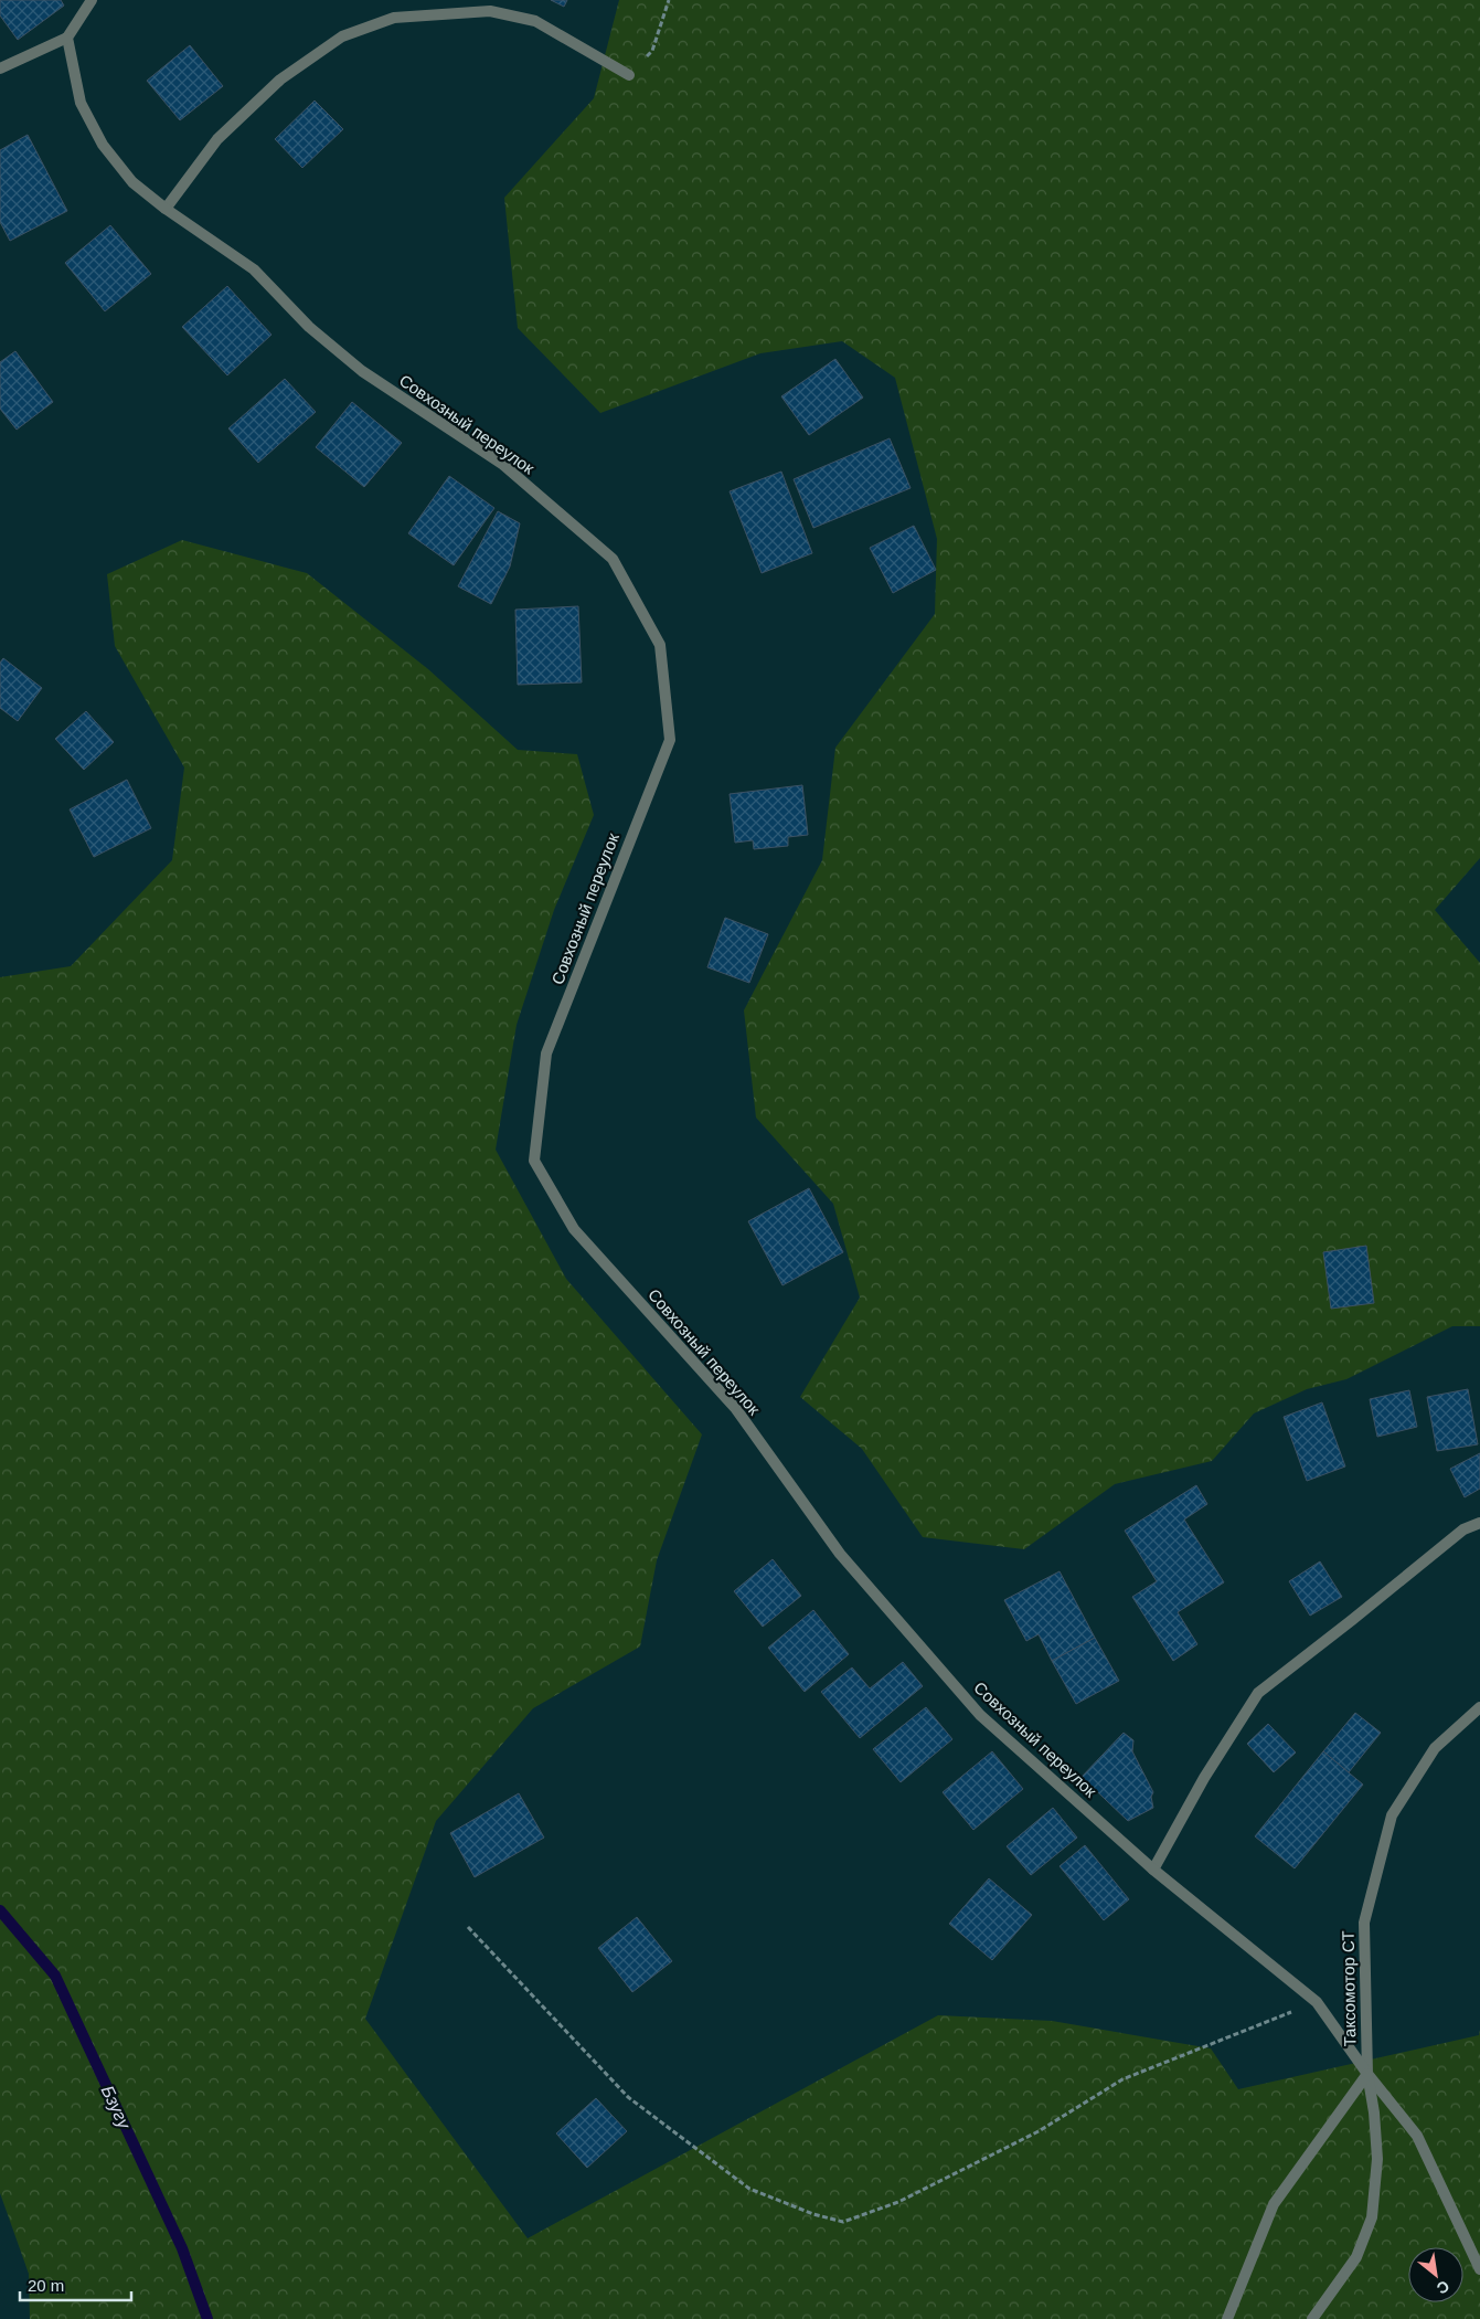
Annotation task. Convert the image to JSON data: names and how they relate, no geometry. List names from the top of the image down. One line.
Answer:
{"streets":{"street":["Совхозный переулок","Таксомотор СТ"]},"crossings":[["Совхозный переулок","Таксомотор СТ"]],"water":["Бзугу"],"scale_bar":"20 m","north":"bottom right"}
